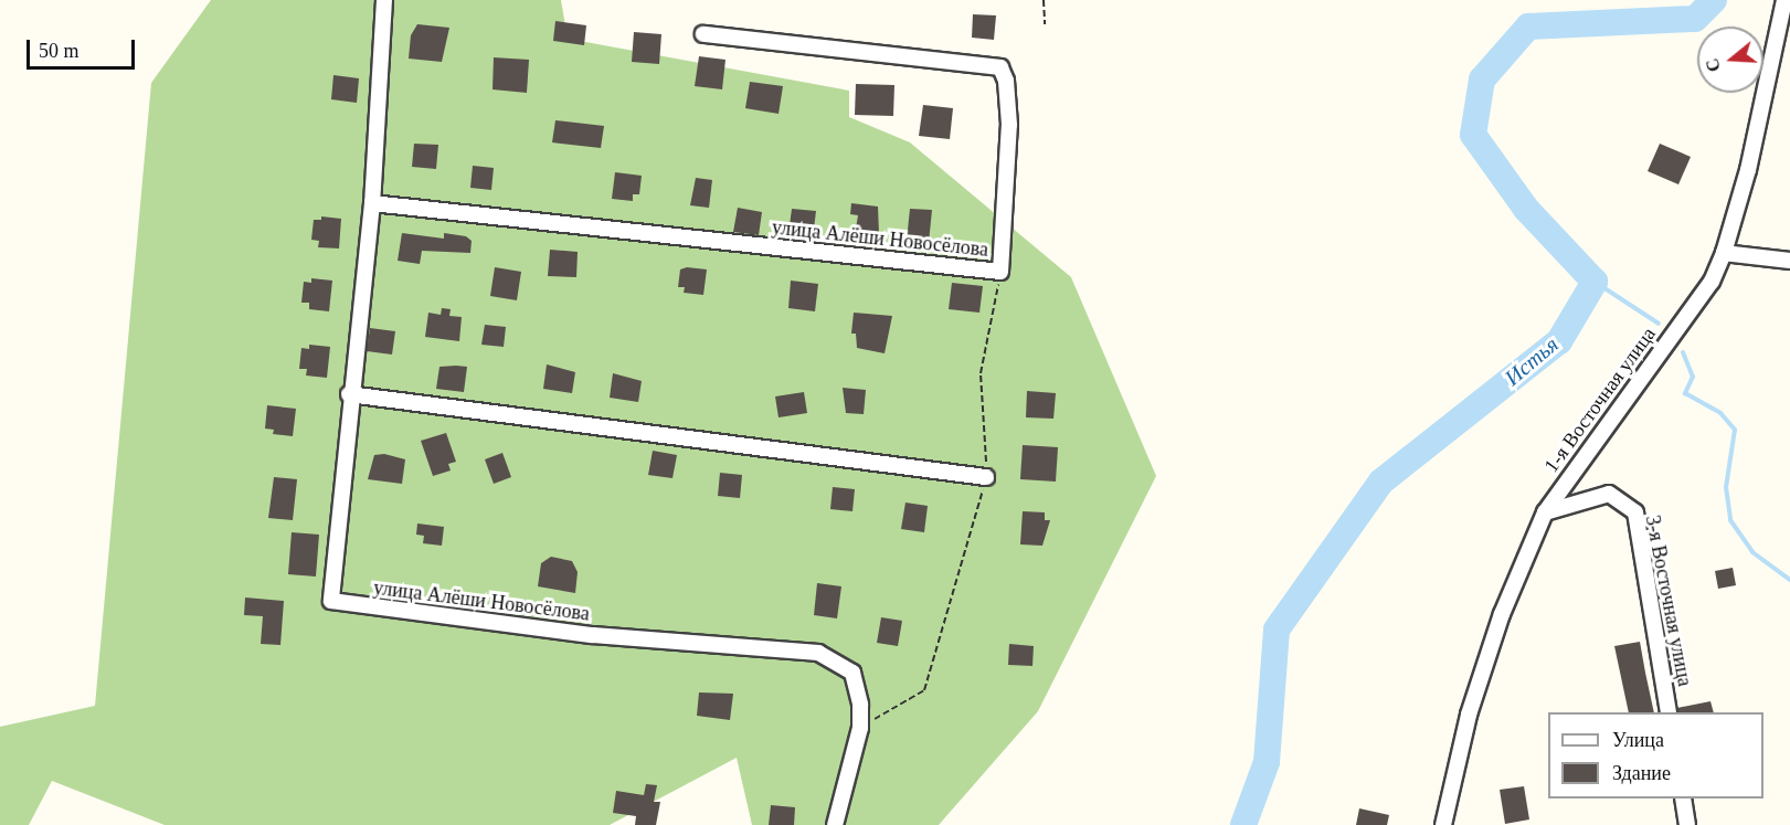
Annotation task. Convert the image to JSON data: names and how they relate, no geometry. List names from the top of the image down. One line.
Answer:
{"streets":{"street":["улица Алёши Новосёлова","1-я Восточная улица","3-я Восточная улица"]},"crossings":[["1-я Восточная улица","3-я Восточная улица"]],"water":["Истья"],"legend":["Улица","Здание"],"scale_bar":"50 m","north":"left"}
